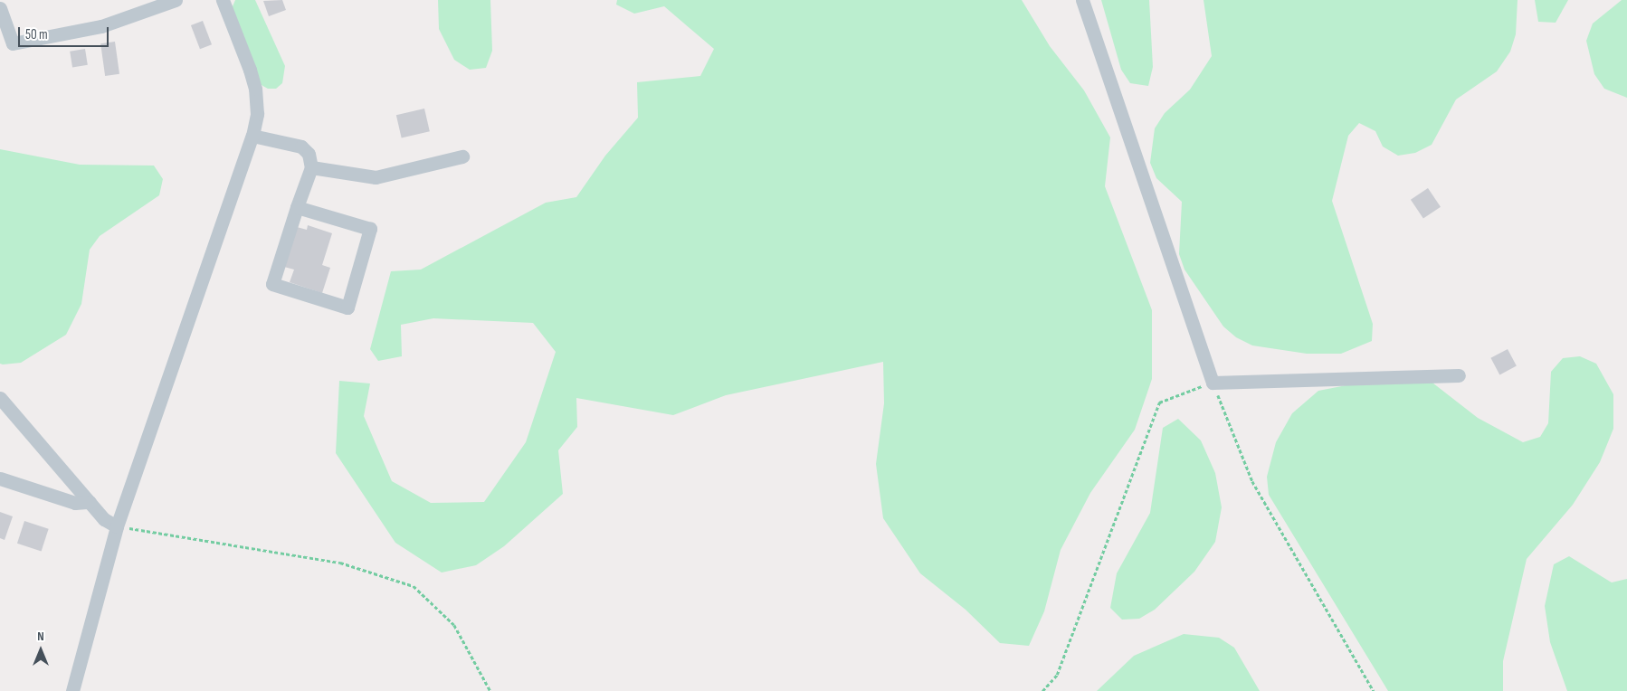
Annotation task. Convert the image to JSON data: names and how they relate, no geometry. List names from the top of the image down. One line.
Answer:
{"scale_bar":"50 m","north":"top"}
